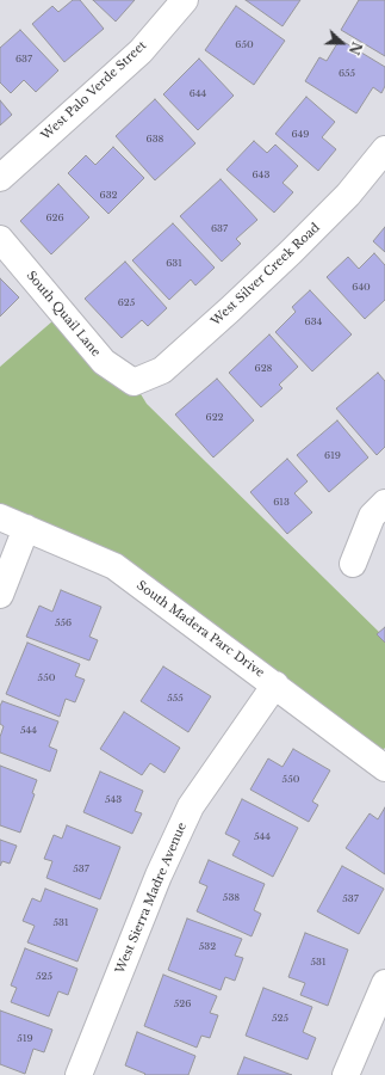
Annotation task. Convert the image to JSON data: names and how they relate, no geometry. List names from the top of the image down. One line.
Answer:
{"streets":{"street":["West Palo Verde Street","West Silver Creek Road","South Quail Lane","South Madera Parc Drive","West Sierra Madre Avenue"]},"crossings":[["West Silver Creek Road","South Quail Lane"],["South Madera Parc Drive","West Sierra Madre Avenue"]],"house_numbers":["650","637","655","644","649","638","643","632","626","637","631","640","625","634","628","622","619","613","556","550","555","544","550","543","544","537","538","537","531","532","531","525","526","525","519"],"north":"right"}
